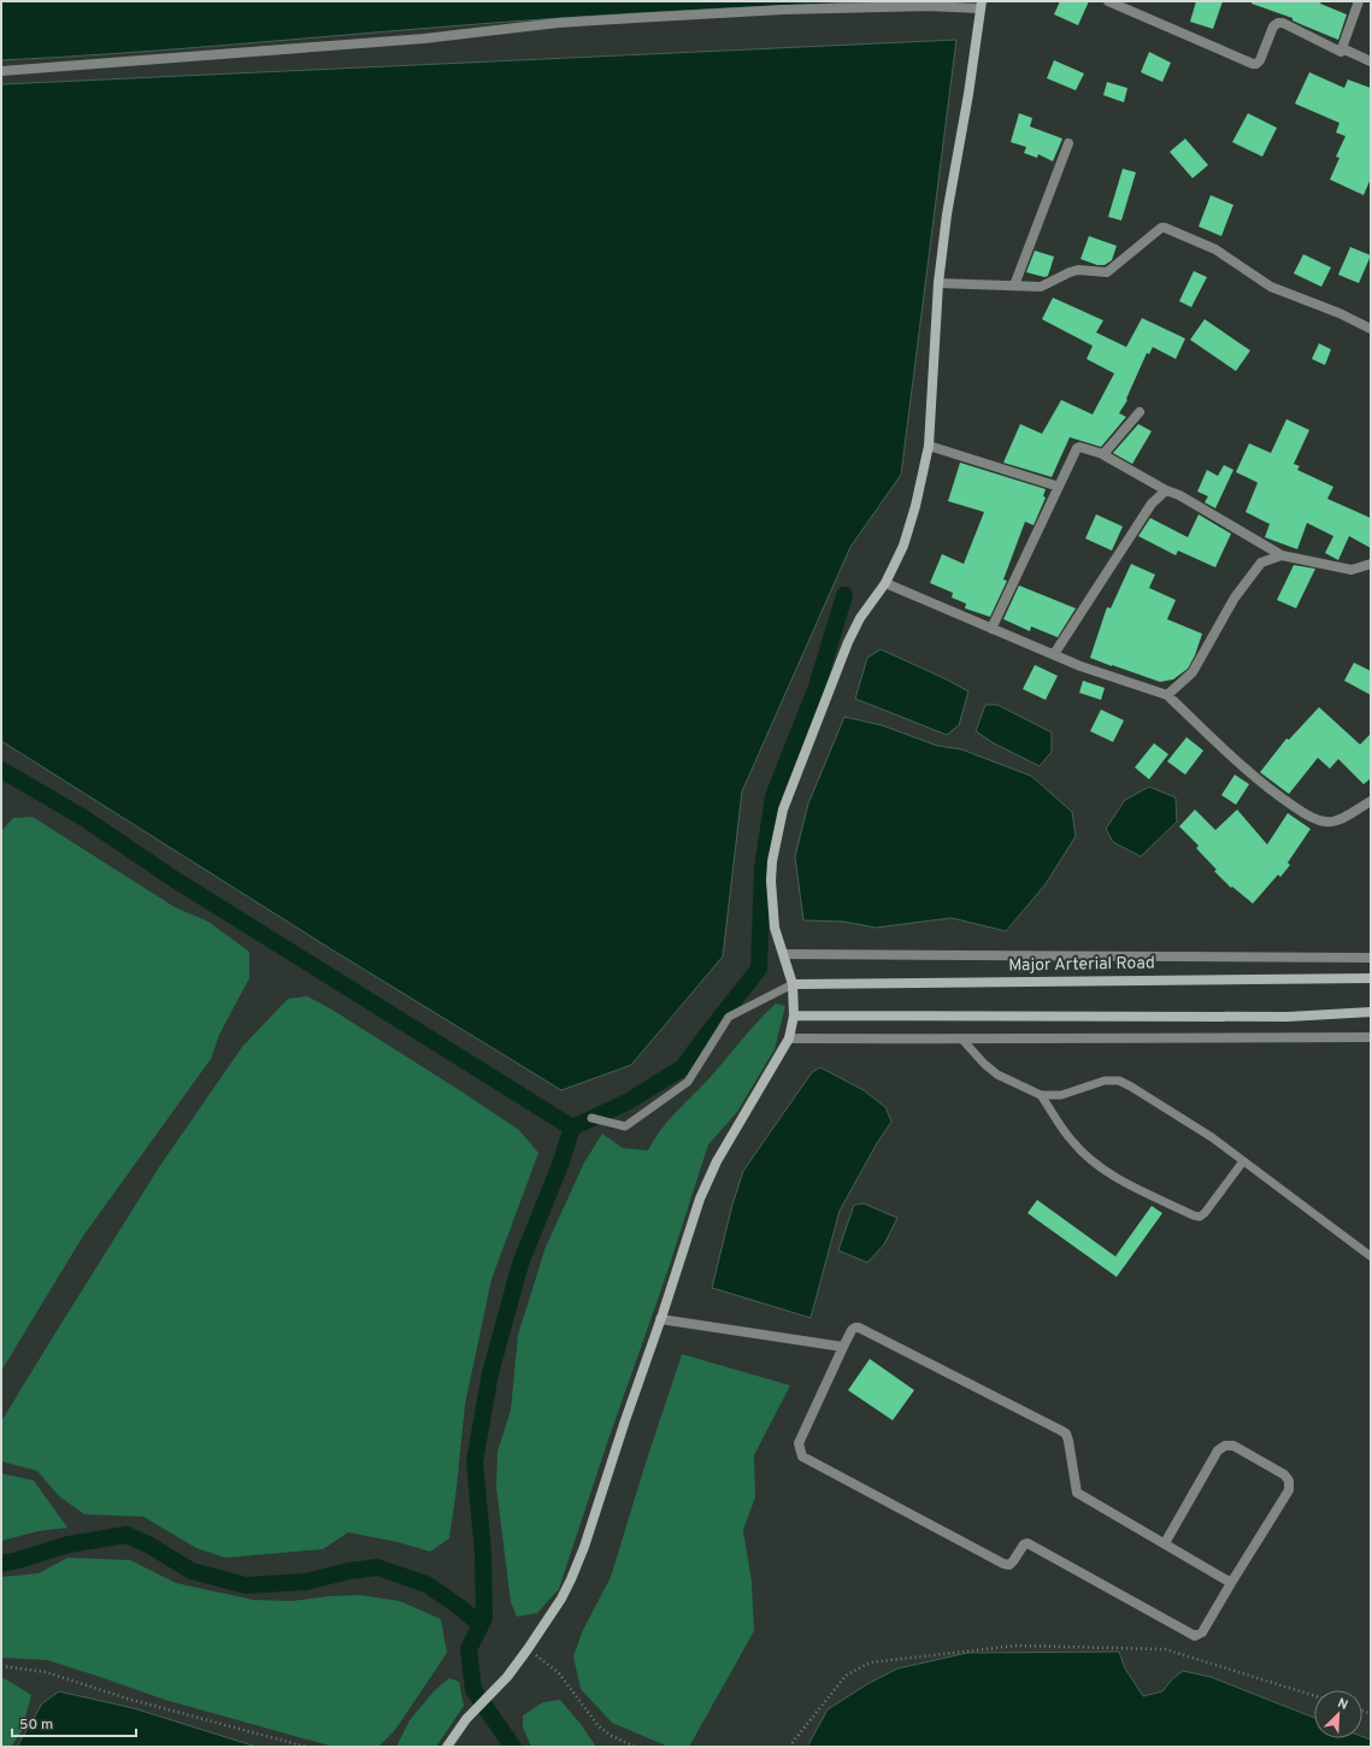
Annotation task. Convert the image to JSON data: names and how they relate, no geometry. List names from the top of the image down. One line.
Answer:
{"streets":{"street":["Major Arterial Road"]},"scale_bar":"50 m","north":"top right"}
